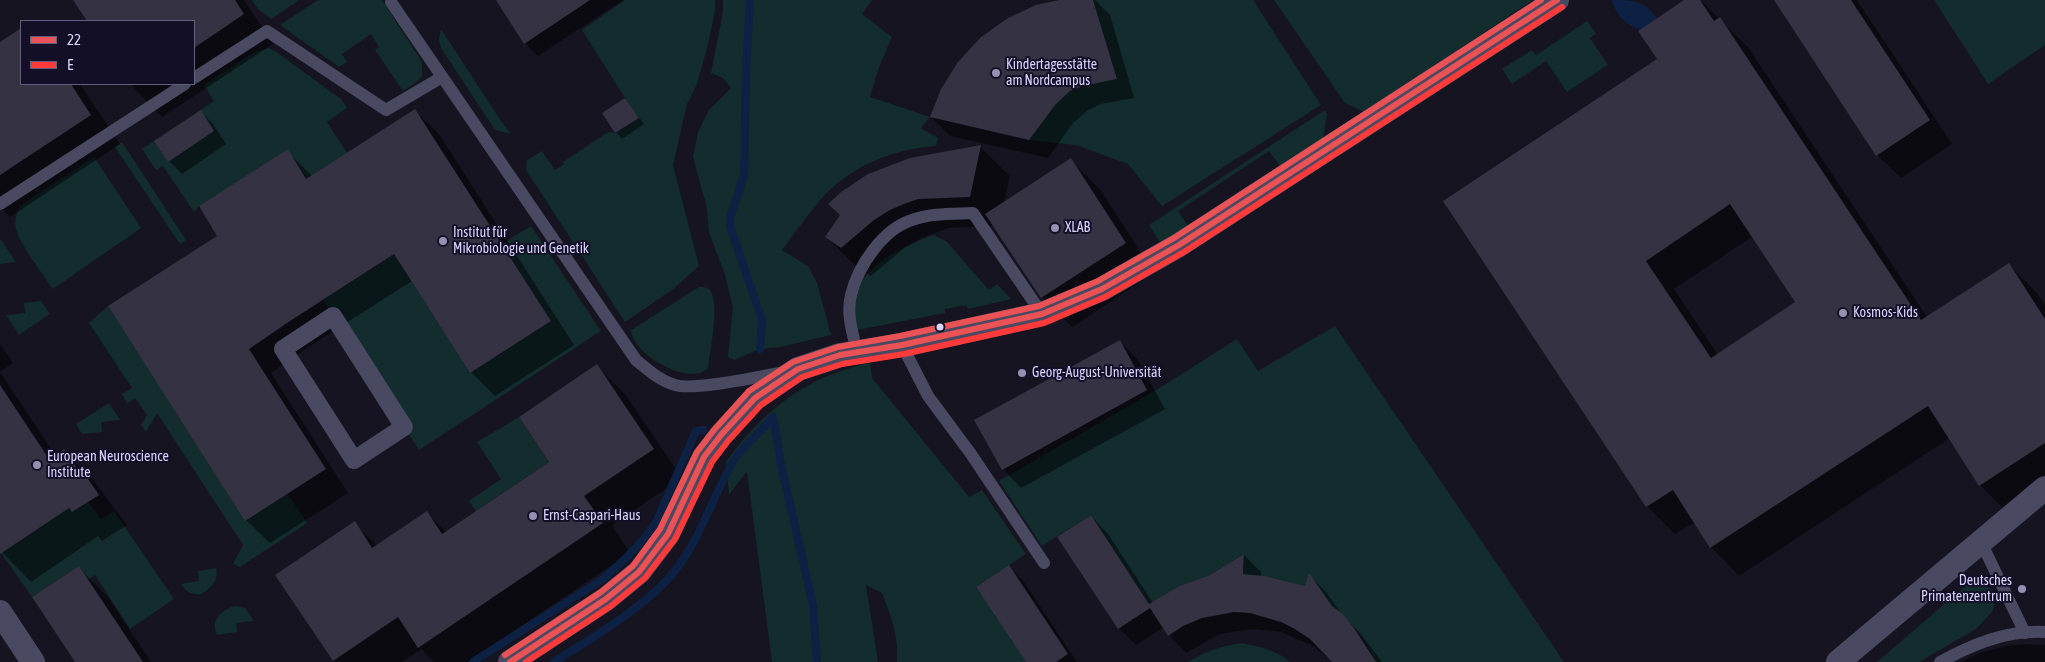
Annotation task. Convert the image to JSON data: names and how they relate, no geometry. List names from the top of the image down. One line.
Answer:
{"places":["Kindertagesstätte am Nordcampus","XLAB","Institut für Mikrobiologie und Genetik","Kosmos-Kids","Georg-August-Universität","European Neuroscience Institute","Ernst-Caspari-Haus","Deutsches Primatenzentrum"],"lines":["transit line 22","transit line E"],"legend":["22","E"]}
